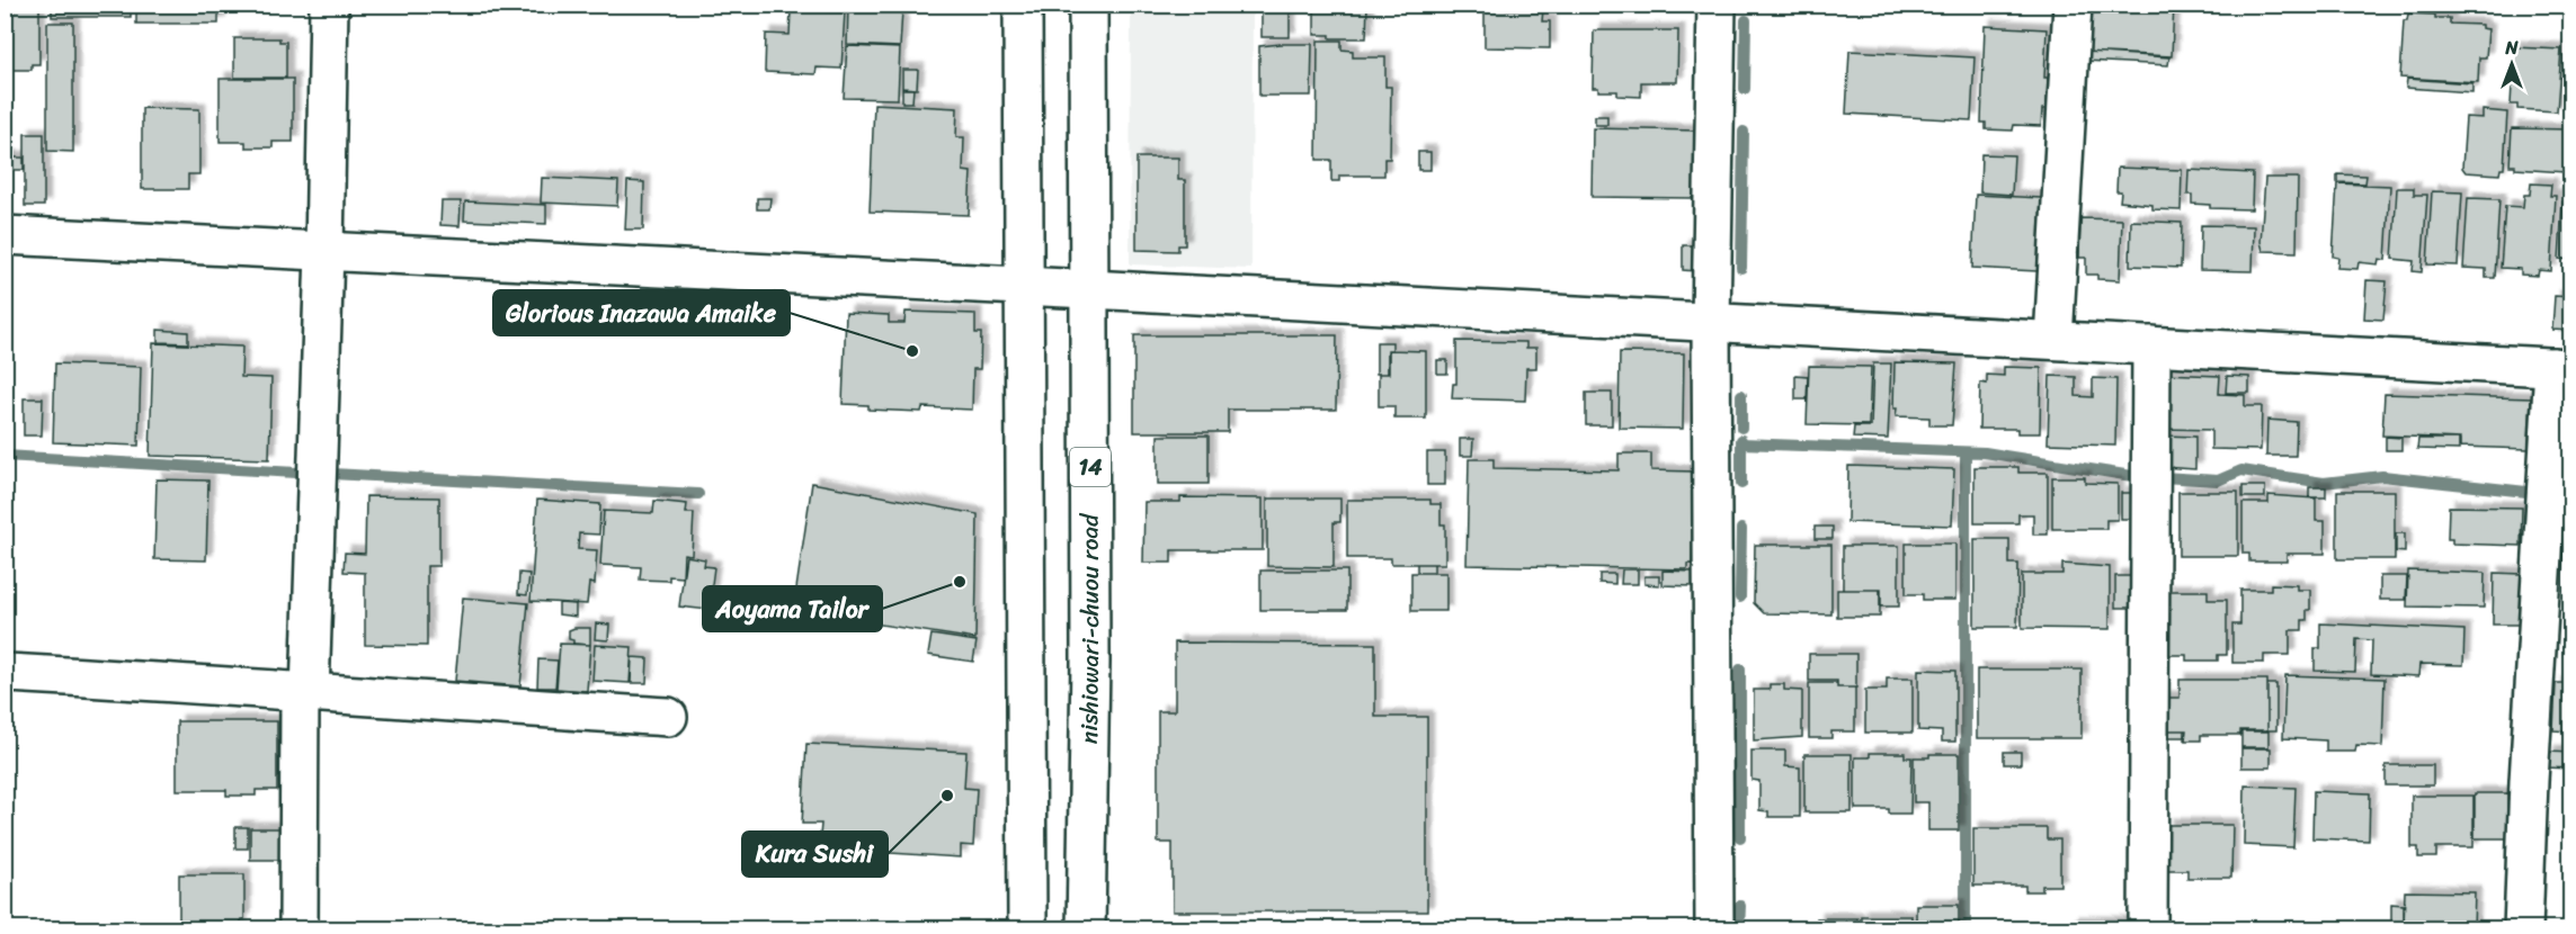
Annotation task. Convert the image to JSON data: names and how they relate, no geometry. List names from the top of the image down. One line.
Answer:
{"streets":{"street":["14","nishiowari-chuou road"]},"places":["Glorious Inazawa Amaike","Aoyama Tailor","Kura Sushi"],"north":"top"}
